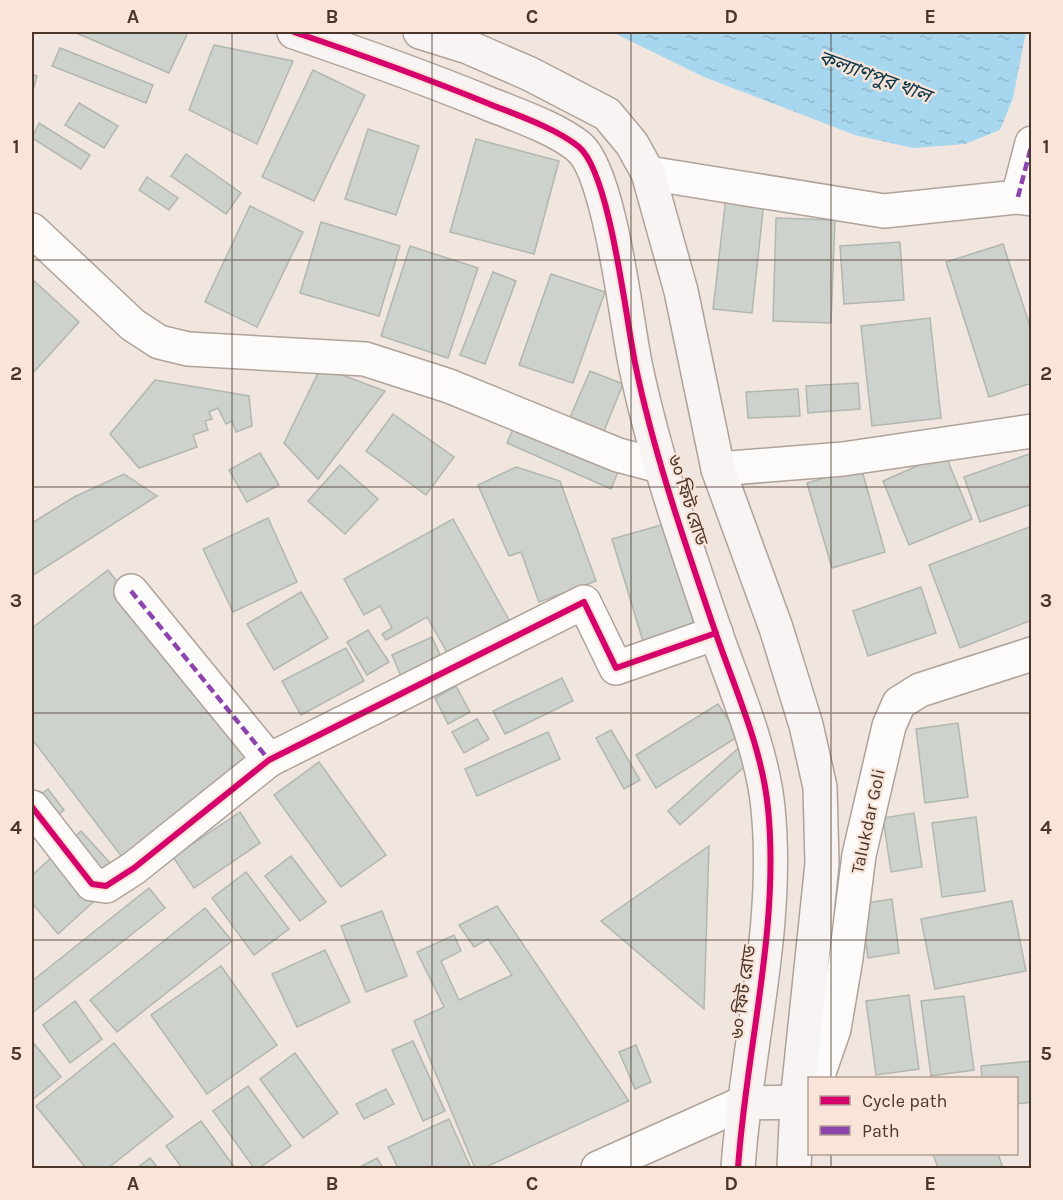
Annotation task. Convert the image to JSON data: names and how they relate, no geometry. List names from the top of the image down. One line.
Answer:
{"streets":{"street":["৬০ ফিট রোড","Talukdar Goli"]},"water":["কল্যাণপুর খাল"],"legend":["Cycle path","Path"],"grid":{"columns":["A","B","C","D","E"],"rows":["1","2","3","4","5"]}}
